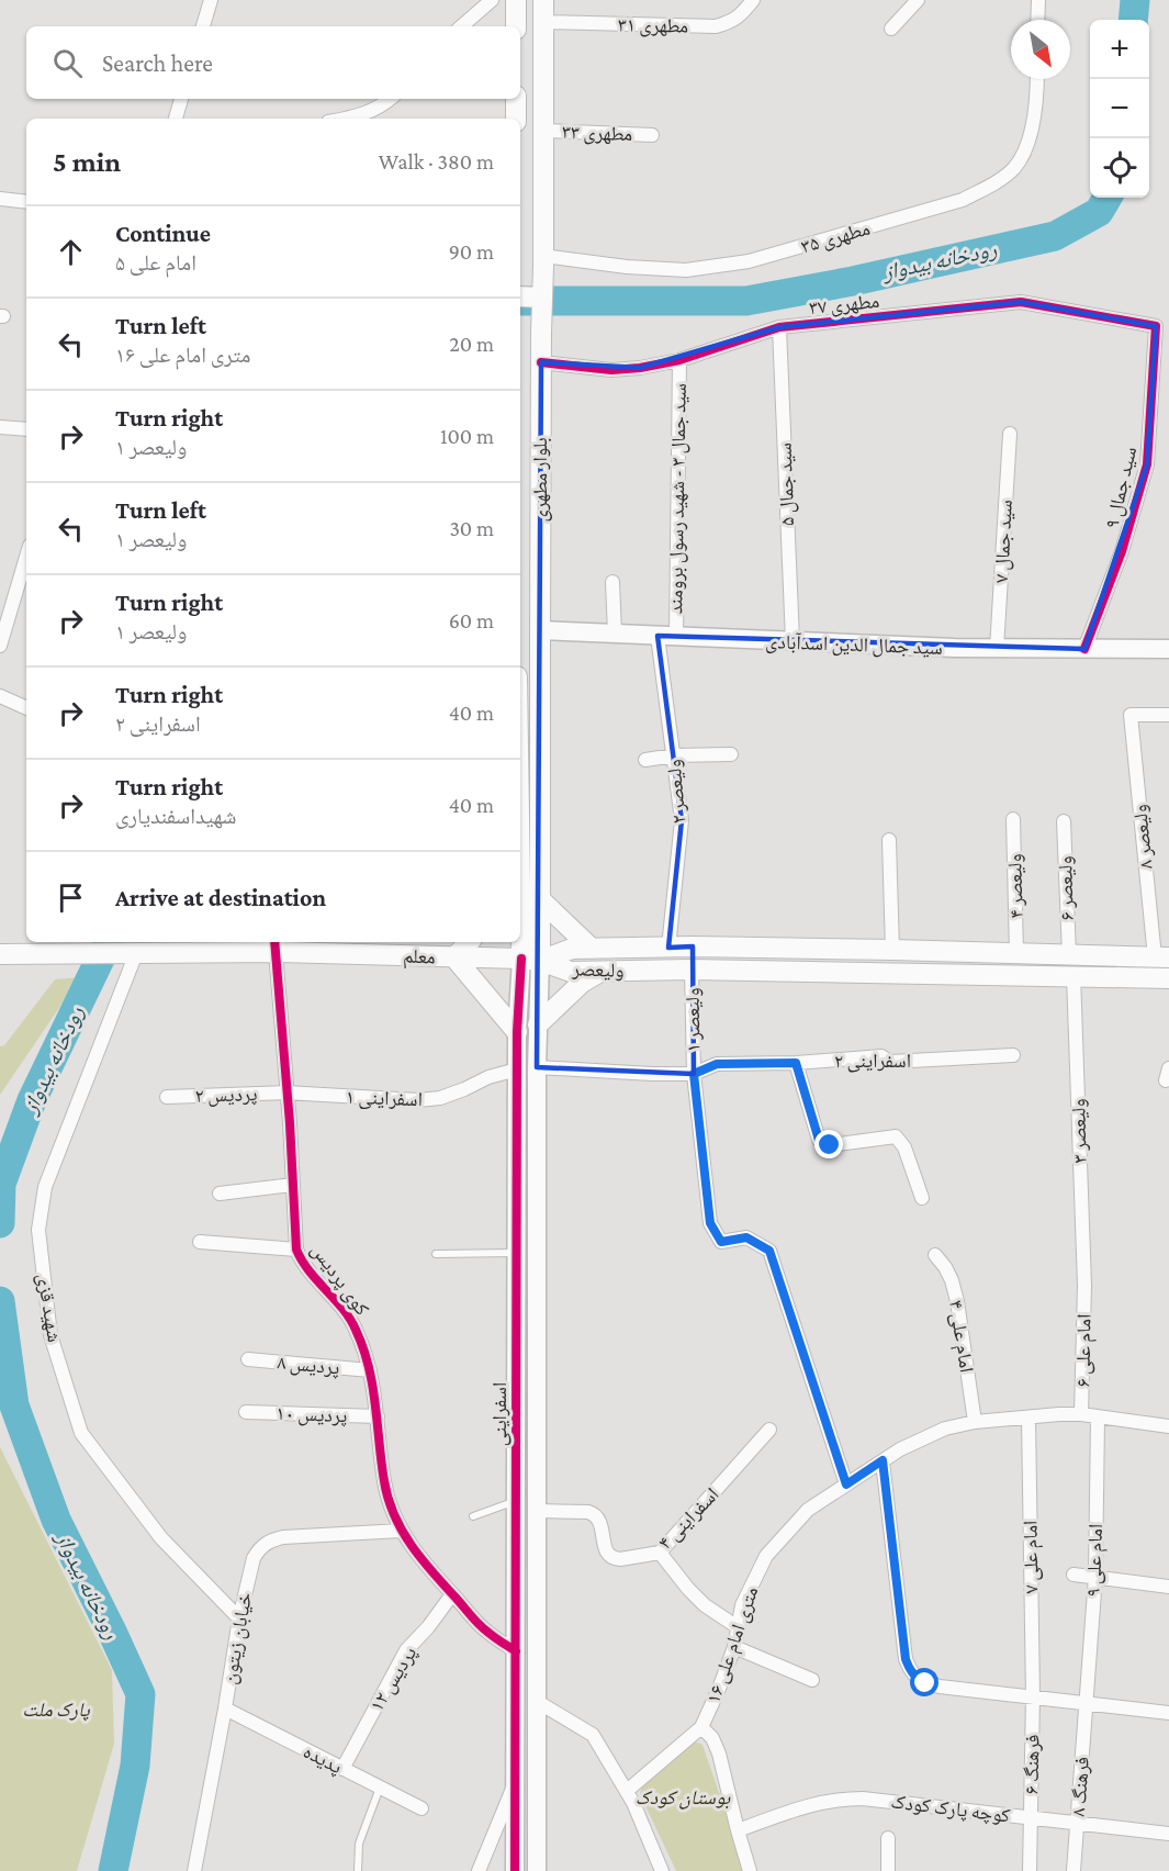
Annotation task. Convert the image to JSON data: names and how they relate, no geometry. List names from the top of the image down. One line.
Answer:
{"streets":{"main road":["بلوار مطهری","معلم","ولیعصر"],"street":["مطهری ۳۱","مطهری ۳۳","مطهری ۳۵","مطهری ۳۷","سید جمال ۵","سید جمال ۹","سید جمال ۳ - شهید رسول برومند","سید جمال ۷","سید جمال الدین اسدآبادی","ولیعصر ۲","ولیعصر ۸","ولیعصر ۴","ولیعصر ۶","ولیعصر ۱","اسفراینی ۲","پردیس ۲","اسفراینی ۱","ولیعصر ۳","کوی پردیس","شهید قزی","امام علی ۴","امام علی ۶","پردیس ۸","پردیس ۱۰","اسفراینی","اسفراینی ۴","امام علی ۷","امام علی ۹","خیابان زیتون","۱۶ متری امام علی","پردیس ۱۲","پدیده","فرهنگ ۶","فرهنگ ۸","کوچه پارک کودک"]},"crossings":[["مطهری ۳۱","بلوار مطهری"],["مطهری ۳۳","بلوار مطهری"],["مطهری ۳۵","بلوار مطهری"],["مطهری ۳۷","بلوار مطهری"],["مطهری ۳۷","سید جمال ۵"],["مطهری ۳۷","سید جمال ۹"],["مطهری ۳۷","سید جمال ۳ - شهید رسول برومند"],["بلوار مطهری","سید جمال الدین اسدآبادی"],["بلوار مطهری","معلم"],["بلوار مطهری","ولیعصر"],["بلوار مطهری","اسفراینی"],["سید جمال ۵","سید جمال الدین اسدآبادی"],["سید جمال ۹","سید جمال الدین اسدآبادی"],["سید جمال ۳ - شهید رسول برومند","سید جمال الدین اسدآبادی"],["سید جمال ۳ - شهید رسول برومند","ولیعصر ۲"],["سید جمال ۷","سید جمال الدین اسدآبادی"],["سید جمال الدین اسدآبادی","ولیعصر ۲"],["ولیعصر ۲","ولیعصر"],["ولیعصر ۸","ولیعصر"],["ولیعصر ۴","ولیعصر"],["ولیعصر ۶","ولیعصر"],["معلم","ولیعصر"],["معلم","کوی پردیس"],["معلم","شهید قزی"],["معلم","اسفراینی"],["ولیعصر","ولیعصر ۱"],["ولیعصر","ولیعصر ۳"],["ولیعصر","اسفراینی"],["ولیعصر ۱","اسفراینی ۲"],["ولیعصر ۱","۱۶ متری امام علی"],["اسفراینی ۲","اسفراینی"],["پردیس ۲","اسفراینی ۱"],["پردیس ۲","کوی پردیس"],["اسفراینی ۱","کوی پردیس"],["اسفراینی ۱","اسفراینی"],["ولیعصر ۳","امام علی ۶"],["کوی پردیس","پردیس ۸"],["کوی پردیس","پردیس ۱۰"],["کوی پردیس","اسفراینی"],["کوی پردیس","خیابان زیتون"],["کوی پردیس","پردیس ۱۲"],["شهید قزی","خیابان زیتون"],["امام علی ۴","۱۶ متری امام علی"],["امام علی ۶","۱۶ متری امام علی"],["اسفراینی","اسفراینی ۴"],["امام علی ۷","۱۶ متری امام علی"],["امام علی ۷","فرهنگ ۶"],["امام علی ۹","۱۶ متری امام علی"],["امام علی ۹","فرهنگ ۸"],["خیابان زیتون","پدیده"],["پردیس ۱۲","پدیده"],["فرهنگ ۶","کوچه پارک کودک"],["فرهنگ ۸","کوچه پارک کودک"]],"water":["رودخانه بیدواز"],"parks":["پارک ملت","بوستان کودک"],"north":"bottom right","page":{"map_buttons":["+","−"],"search":"Search here","heading":["5 min","Walk · 380 m"],"list":[["Continue","امام علی ۵","90 m"],["Turn left","۱۶ متری امام علی","20 m"],["Turn right","ولیعصر ۱","100 m"],["Turn left","ولیعصر ۱","30 m"],["Turn right","ولیعصر ۱","60 m"],["Turn right","اسفراینی ۲","40 m"],["Turn right","شهیداسفندیاری","40 m"],"Arrive at destination"]}}
